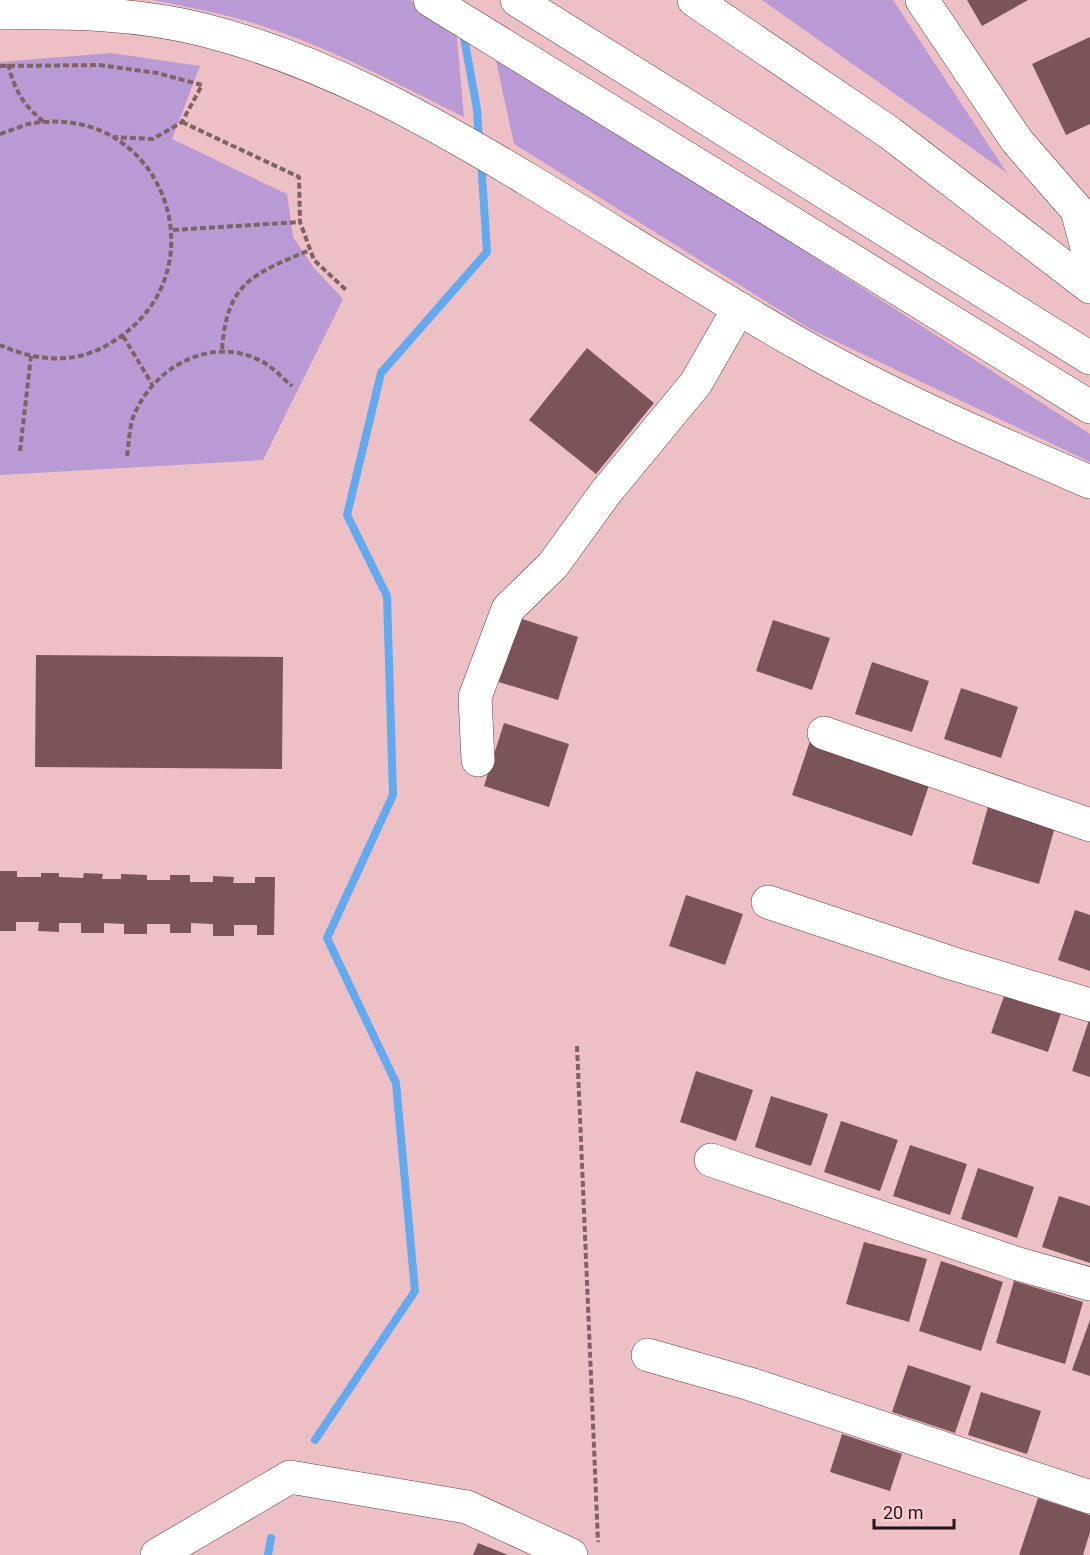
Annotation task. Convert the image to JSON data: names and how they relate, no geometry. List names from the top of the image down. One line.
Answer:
{"scale_bar":"20 m"}
